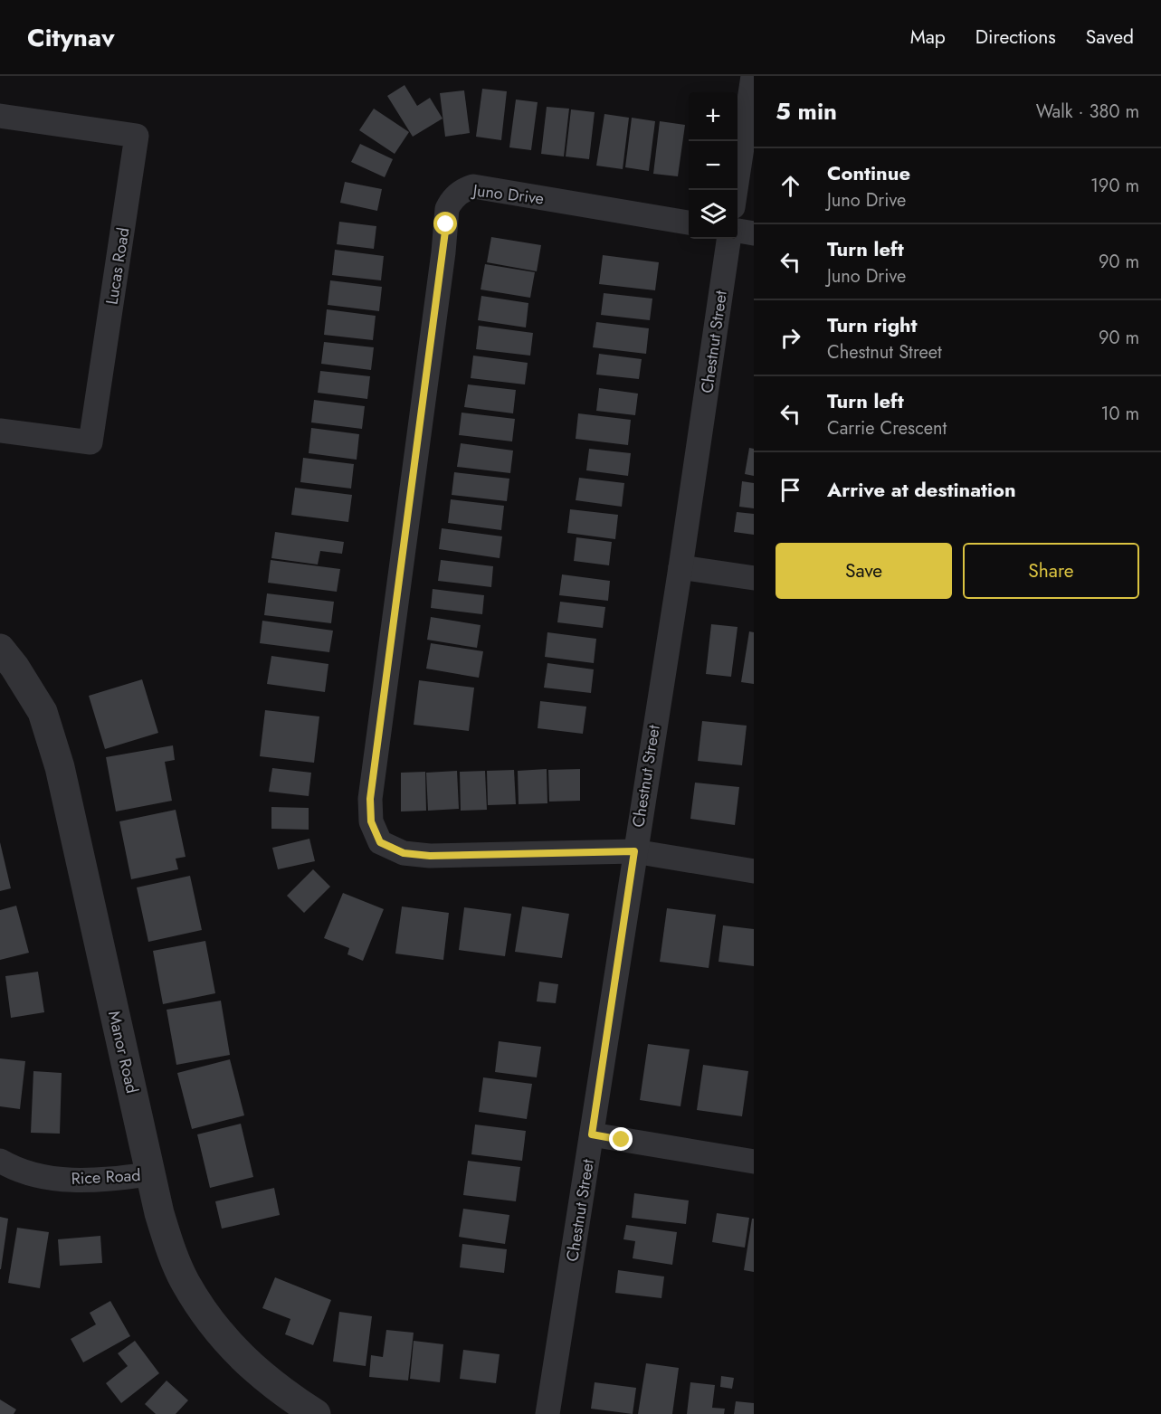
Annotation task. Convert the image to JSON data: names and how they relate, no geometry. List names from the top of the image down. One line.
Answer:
{"streets":{"street":["Juno Drive","Lucas Road","Chestnut Street","Manor Road","Rice Road"]},"crossings":[["Juno Drive","Chestnut Street"],["Manor Road","Rice Road"]],"page":{"header":"Citynav","nav":["Map","Directions","Saved"],"heading":["5 min","Walk · 380 m"],"map_buttons":["+","−"],"list":[["Continue","Juno Drive","190 m"],["Turn left","Juno Drive","90 m"],["Turn right","Chestnut Street","90 m"],["Turn left","Carrie Crescent","10 m"],"Arrive at destination"],"buttons":["Save","Share"]}}
